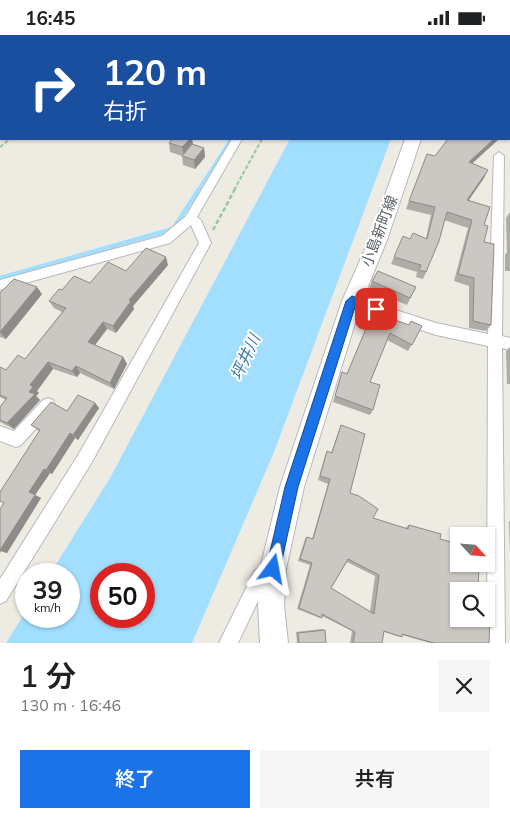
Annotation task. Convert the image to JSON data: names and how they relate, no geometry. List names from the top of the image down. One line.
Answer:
{"streets":{"main road":["小島新町線"]},"water":["坪井川"],"north":"bottom right","page":{"status":"16:45","turn":["120 m","右折"],"speed":"39 km/h","limit":"50","heading":["1 分","130 m · 16:46"],"buttons":["終了","共有"]}}
